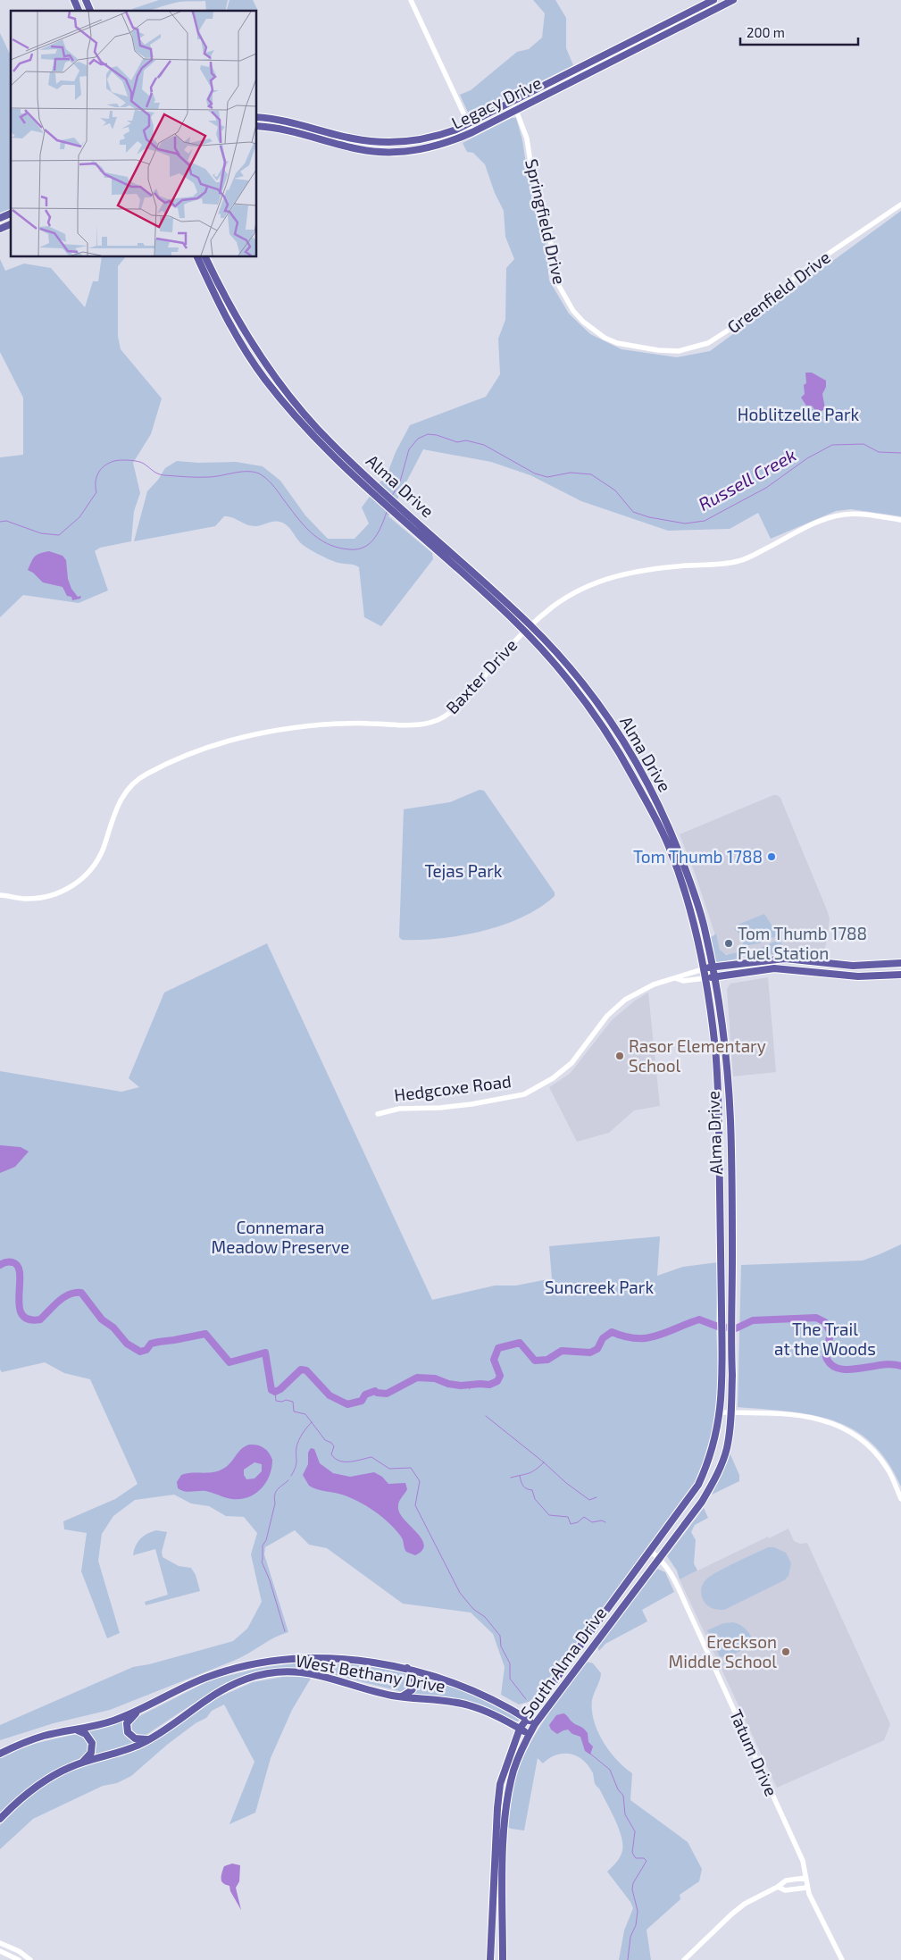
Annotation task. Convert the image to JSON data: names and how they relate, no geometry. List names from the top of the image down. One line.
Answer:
{"streets":{"main road":["Legacy Drive","Alma Drive","Hedgcoxe Road","South Alma Drive","West Bethany Drive"],"street":["Springfield Drive","Greenfield Drive","Baxter Drive","Tatum Drive"]},"crossings":[["Legacy Drive","Springfield Drive"],["Springfield Drive","Greenfield Drive"],["Alma Drive","Baxter Drive"],["Alma Drive","Hedgcoxe Road"],["Alma Drive","South Alma Drive"],["South Alma Drive","West Bethany Drive"],["South Alma Drive","Tatum Drive"]],"water":["Russell Creek"],"parks":["Hoblitzelle Park","Tejas Park","Connemara Meadow Preserve","Suncreek Park","The Trail at the Woods"],"places":["Tom Thumb 1788","Tom Thumb 1788 Fuel Station","Rasor Elementary School","Ereckson Middle School"],"scale_bar":"200 m"}
